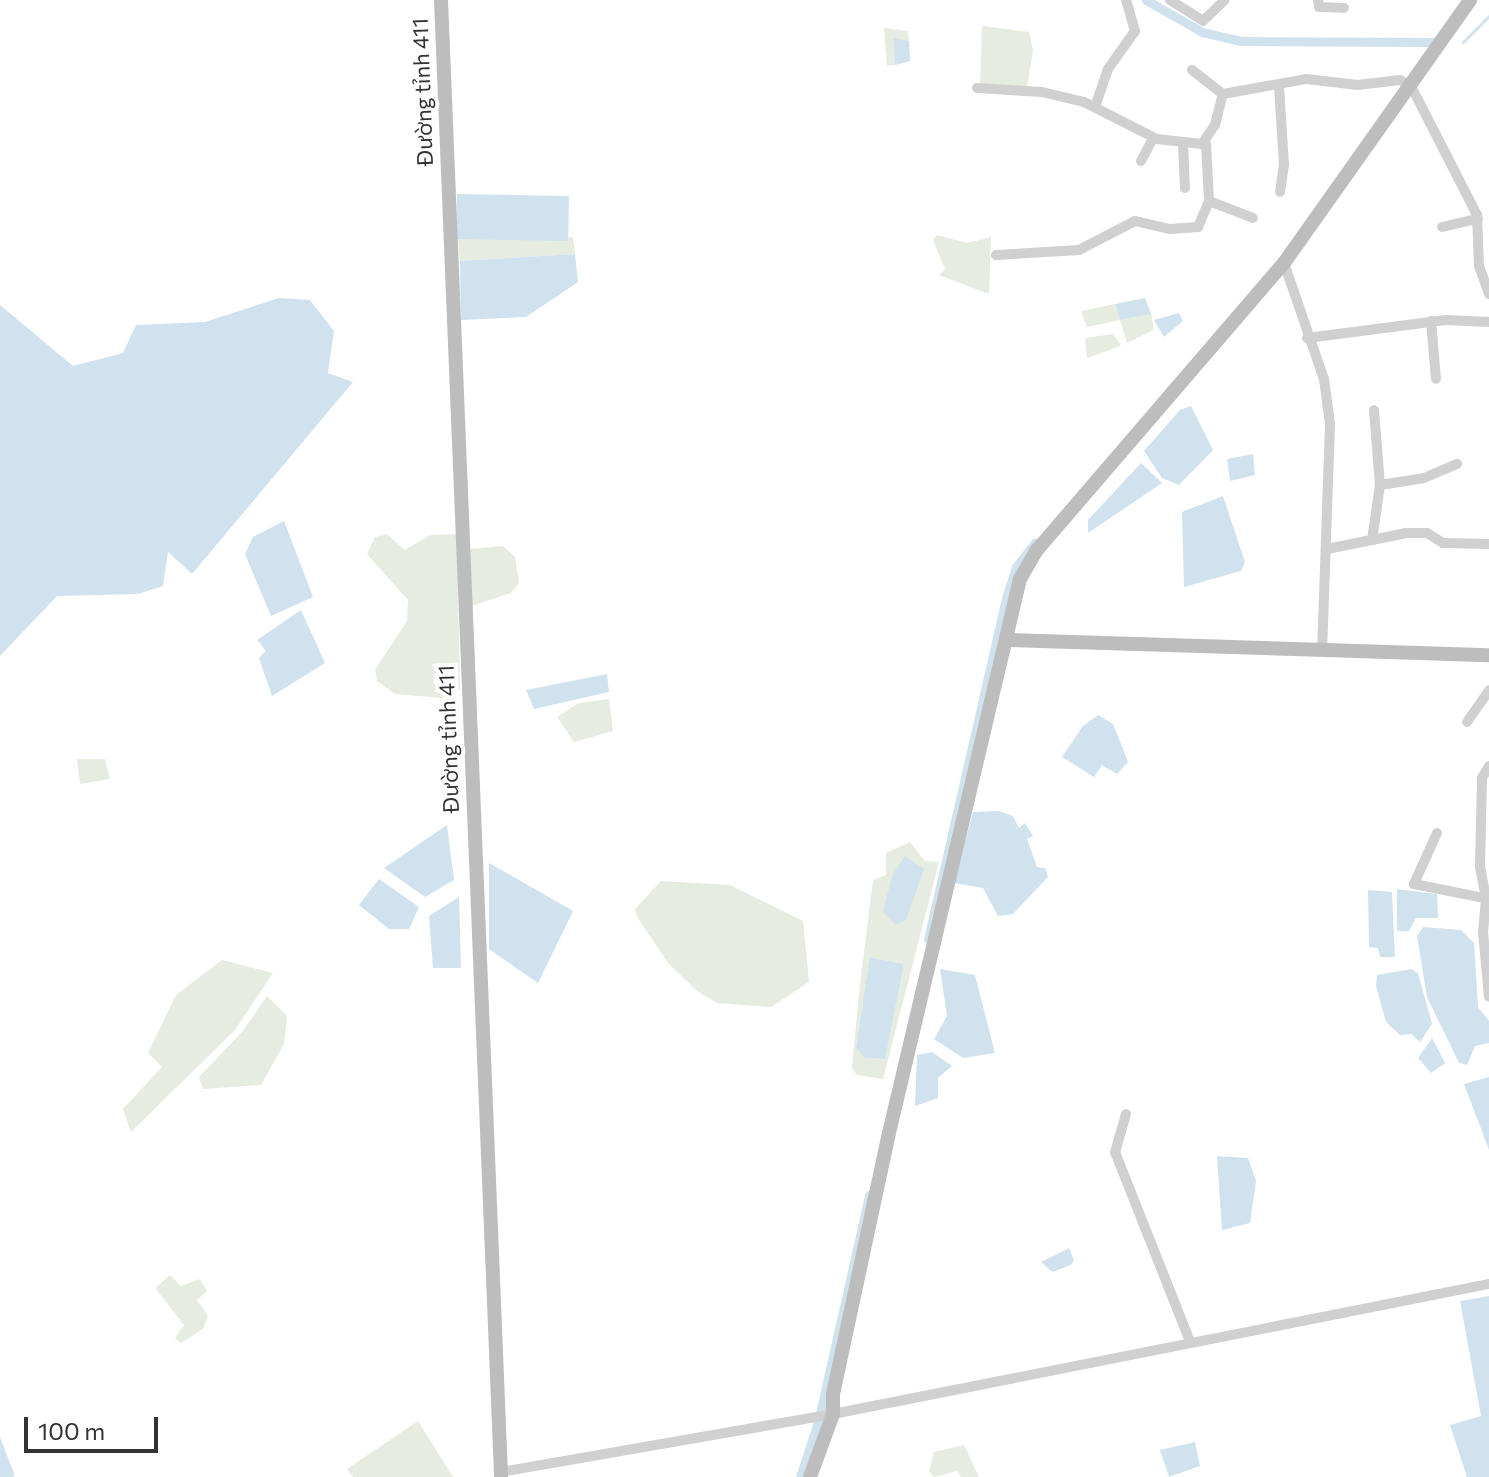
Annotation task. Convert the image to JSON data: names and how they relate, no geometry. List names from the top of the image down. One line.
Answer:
{"streets":{"main road":["Đường tỉnh 411"]},"scale_bar":"100 m"}
